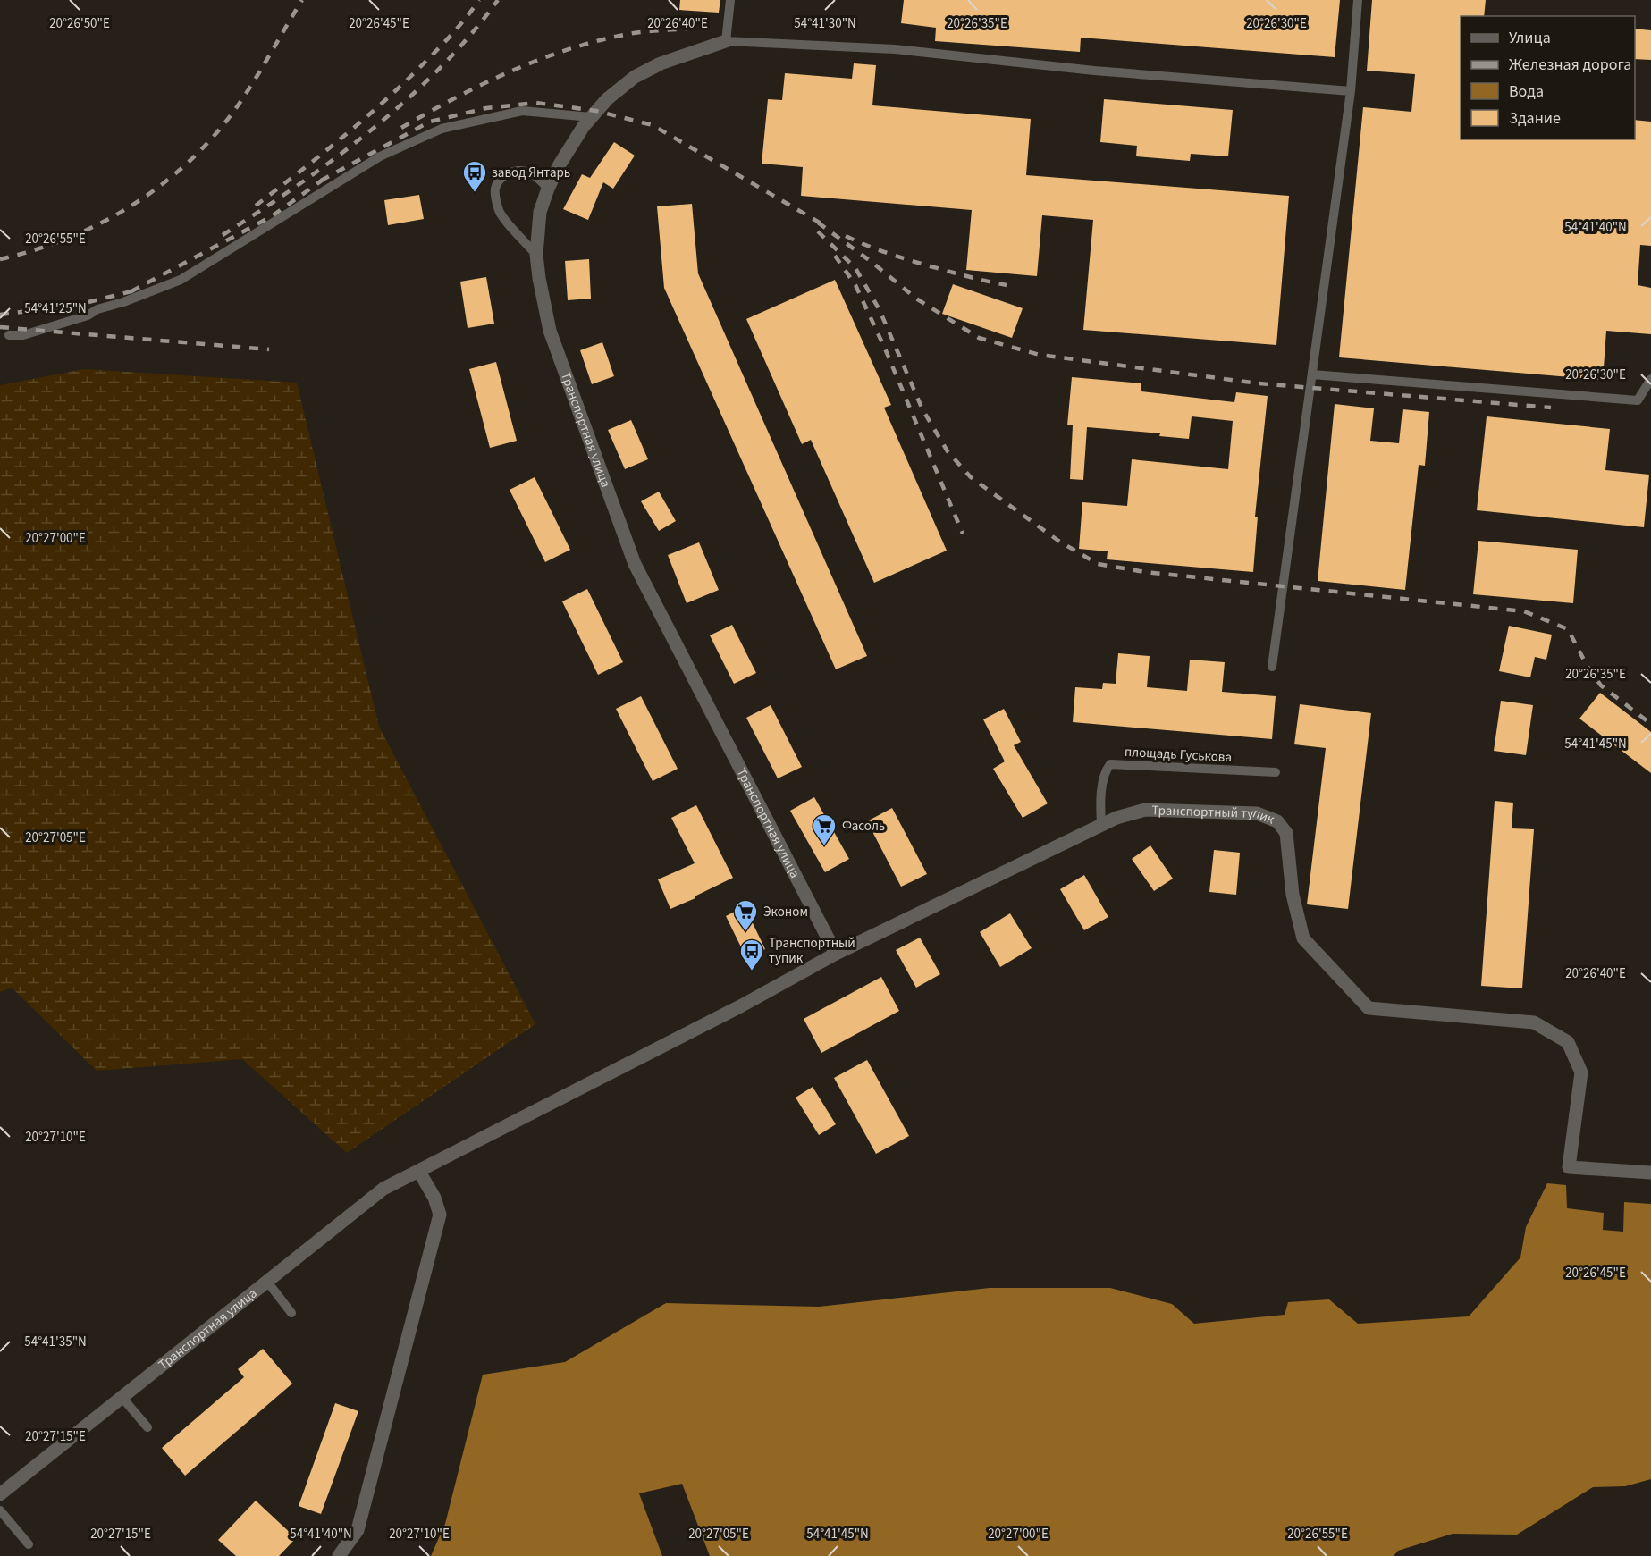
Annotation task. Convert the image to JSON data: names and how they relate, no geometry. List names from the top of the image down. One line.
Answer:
{"streets":{"street":["Транспортная улица","Транспортный тупик"],"lane":["площадь Гуськова"]},"crossings":[["Транспортная улица","Транспортный тупик"],["площадь Гуськова","Транспортный тупик"]],"places":{"bus stop":["завод Янтарь","Транспортный тупик"],"supermarket":["Фасоль","Эконом"]},"legend":["Улица","Железная дорога","Вода","Здание"],"coordinates":["20°26'50\"E","20°26'45\"E","20°26'40\"E","54°41'30\"N","20°26'35\"E","20°26'30\"E","54°41'40\"N","20°26'55\"E","54°41'25\"N","20°27'00\"E","54°41'45\"N","20°27'05\"E","20°27'10\"E","54°41'35\"N","20°27'15\"E"]}
